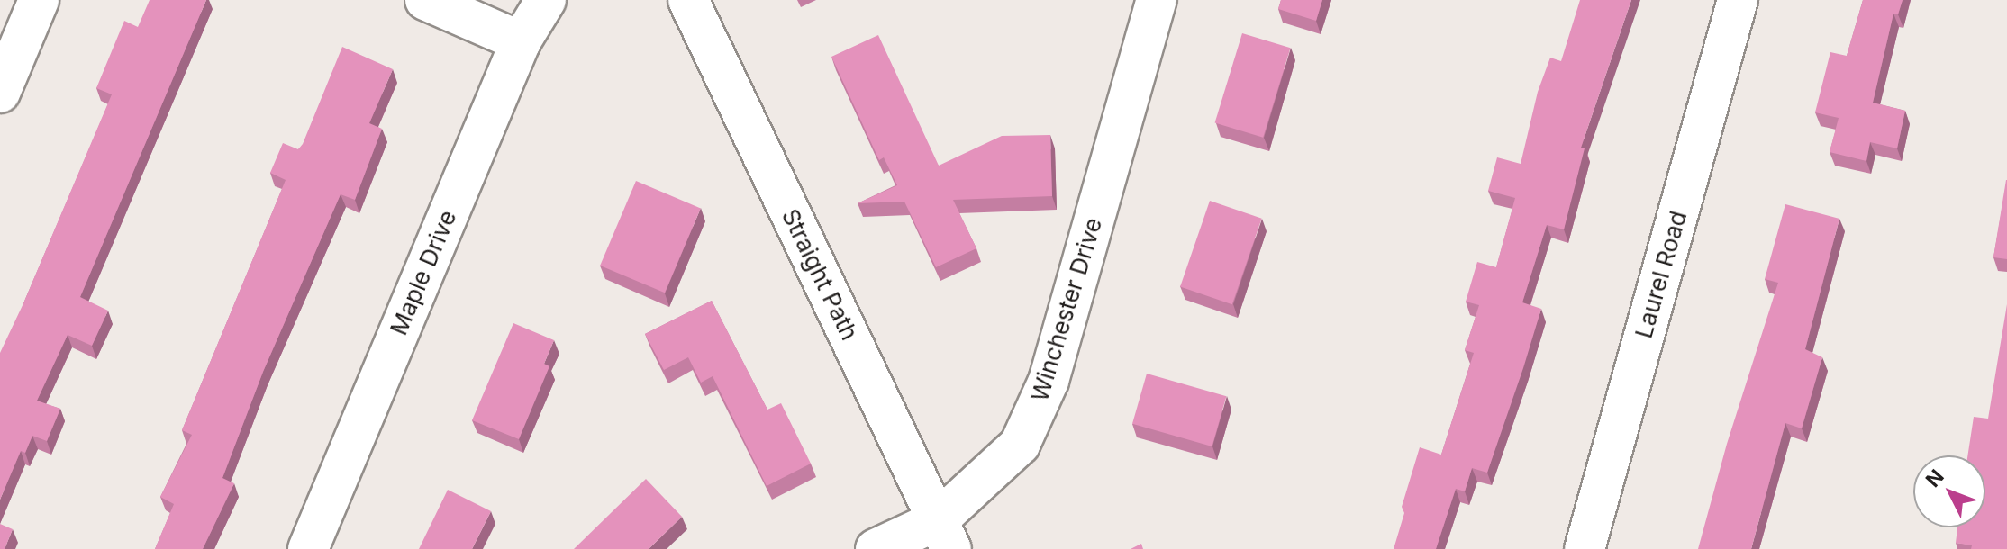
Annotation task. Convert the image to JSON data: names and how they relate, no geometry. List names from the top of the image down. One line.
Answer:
{"streets":{"street":["Maple Drive","Straight Path","Laurel Road","Winchester Drive"]},"crossings":[["Straight Path","Winchester Drive"]],"north":"top left"}
